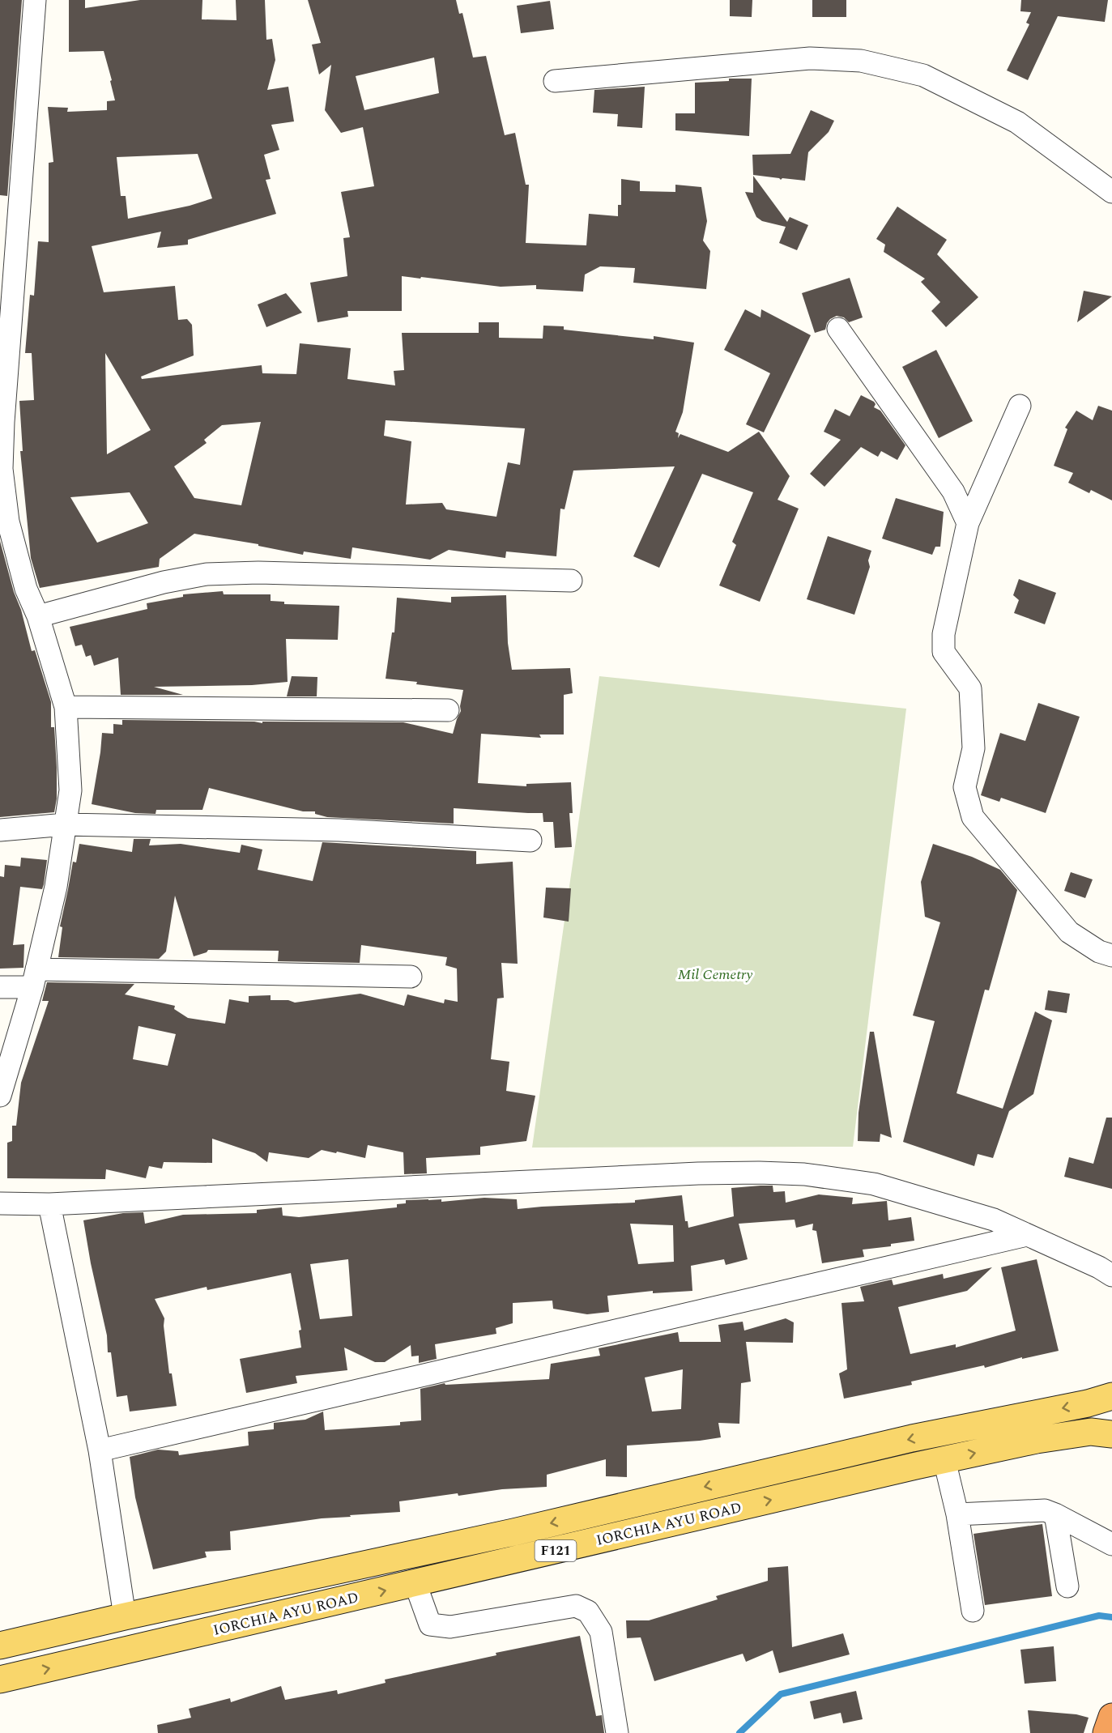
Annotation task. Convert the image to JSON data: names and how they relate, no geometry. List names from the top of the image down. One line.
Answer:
{"streets":{"main road":["IORCHIA AYU ROAD","F121"]},"parks":["Mil Cemetry"]}
